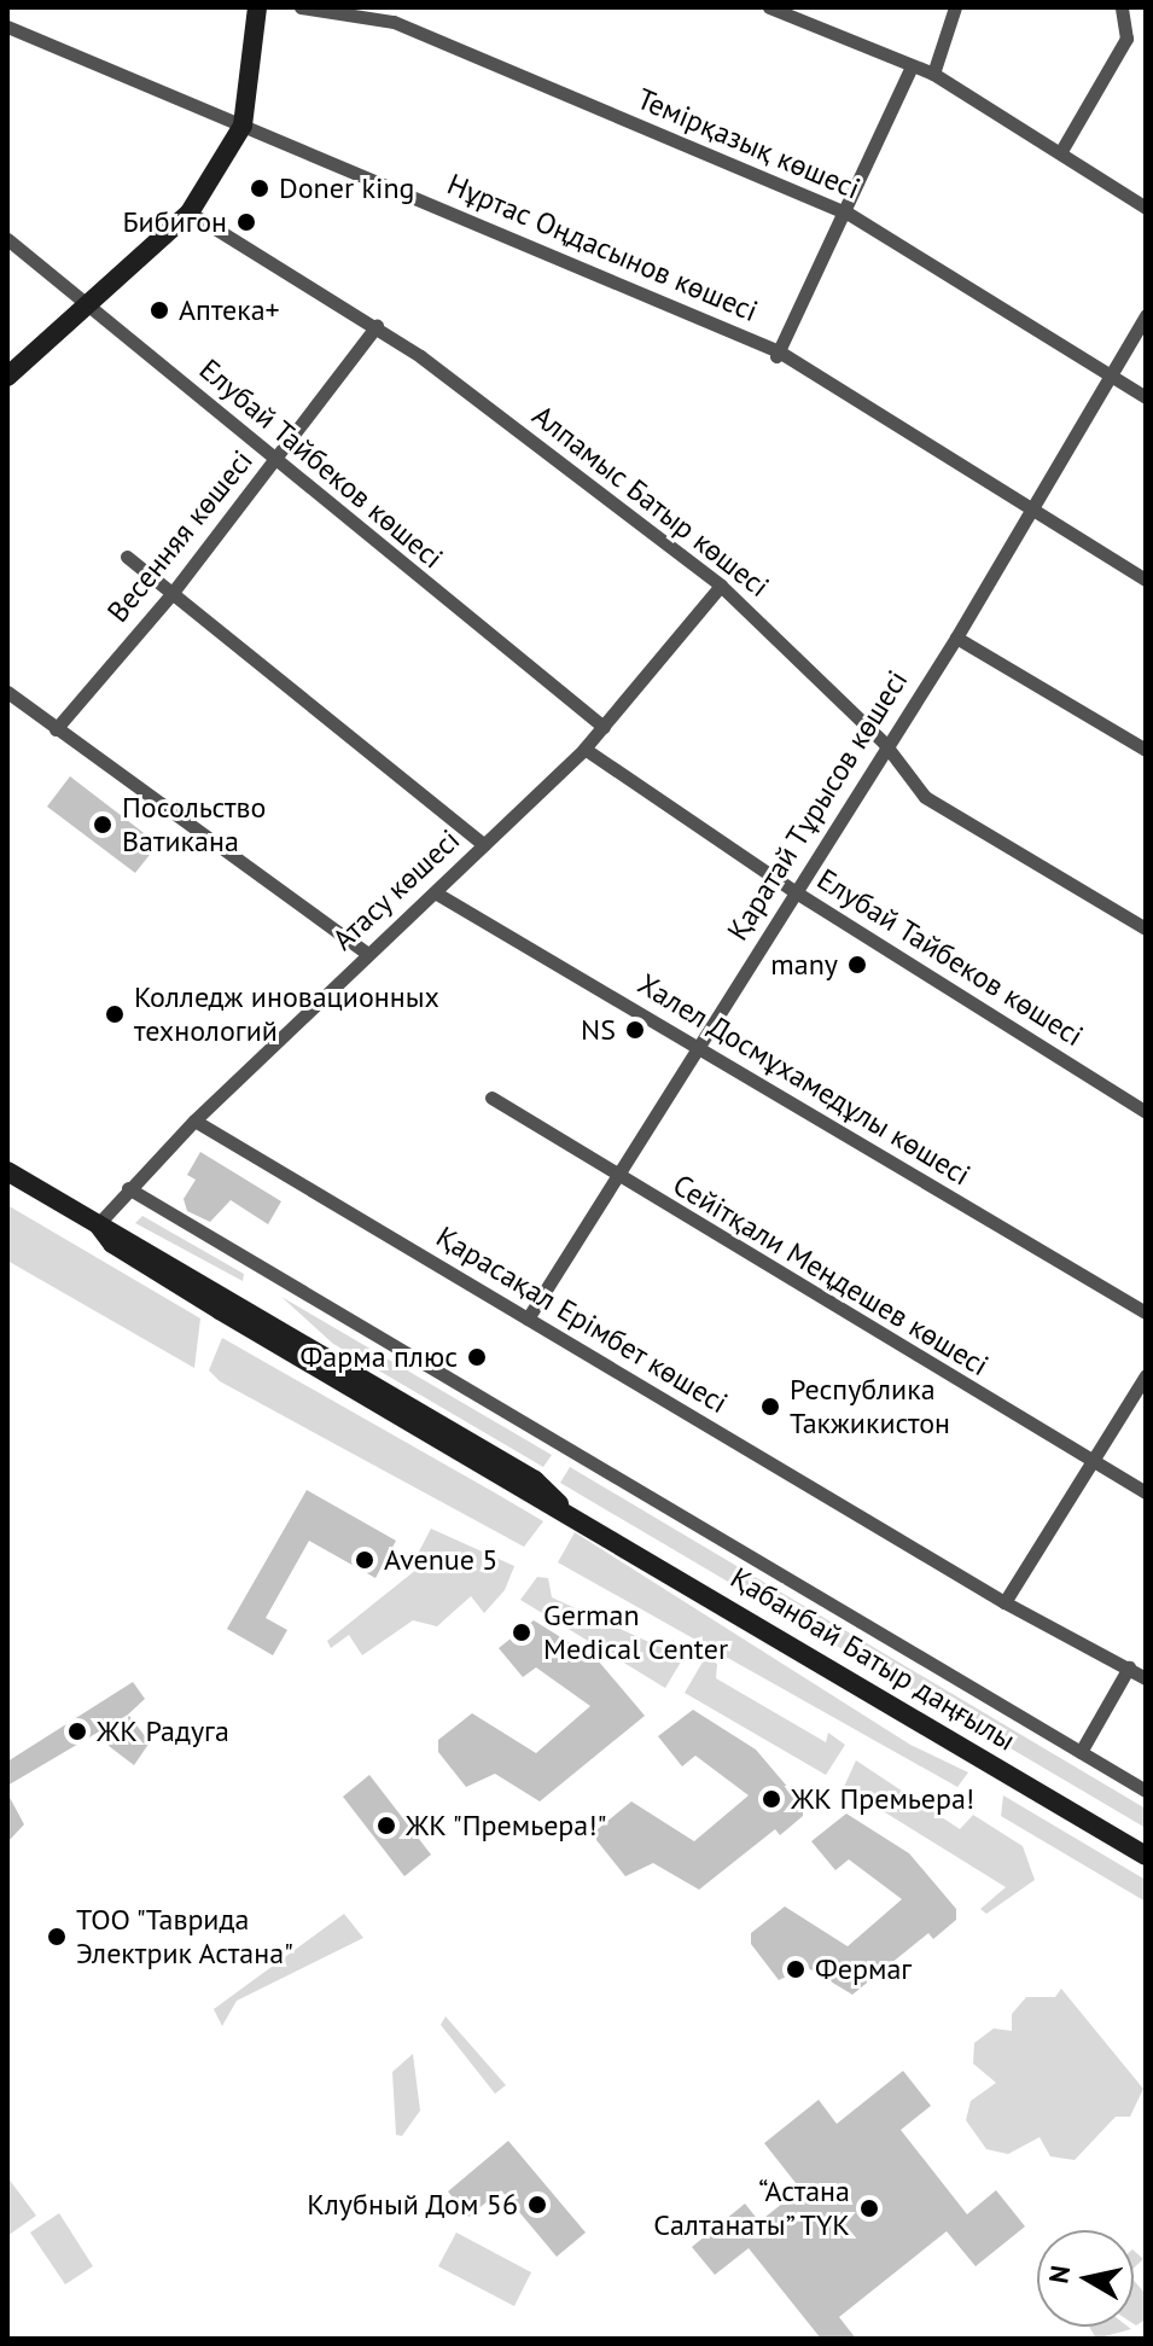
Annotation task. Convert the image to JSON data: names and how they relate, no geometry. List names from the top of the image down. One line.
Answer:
{"streets":{"main road":["Қабанбай Батыр даңғылы"],"street":["Темірқазық көшесі","Нұртас Оңдасынов көшесі","Елубай Тайбеков көшесі","Алпамыс Батыр көшесі","Весенняя көшесі","Қаратай Тұрысов көшесі","Атасу көшесі","Халел Досмұхамедұлы көшесі","Сейітқали Меңдешев көшесі","Қарасақал Ерімбет көшесі"]},"crossings":[["Темірқазық көшесі","Қаратай Тұрысов көшесі"],["Нұртас Оңдасынов көшесі","Қаратай Тұрысов көшесі"],["Елубай Тайбеков көшесі","Весенняя көшесі"],["Елубай Тайбеков көшесі","Қаратай Тұрысов көшесі"],["Елубай Тайбеков көшесі","Атасу көшесі"],["Алпамыс Батыр көшесі","Весенняя көшесі"],["Алпамыс Батыр көшесі","Қаратай Тұрысов көшесі"],["Алпамыс Батыр көшесі","Атасу көшесі"],["Қаратай Тұрысов көшесі","Халел Досмұхамедұлы көшесі"],["Қаратай Тұрысов көшесі","Сейітқали Меңдешев көшесі"],["Қаратай Тұрысов көшесі","Қарасақал Ерімбет көшесі"],["Атасу көшесі","Халел Досмұхамедұлы көшесі"],["Атасу көшесі","Қарасақал Ерімбет көшесі"],["Атасу көшесі","Қабанбай Батыр даңғылы"]],"places":["Doner king","Бибигон","Аптека+","Посольство Ватикана","many","Колледж иновационных технологий","NS","Фарма плюс","Республика Такжикистон","Avenue 5","German Medical Center","ЖК Радуга","ЖК Премьера!","ЖК \"Премьера!\"","ТОО \"Таврида Электрик Астана\"","Фермаг","Клубный Дом 56","“Астана Салтанаты” ТҮК"],"north":"left"}
